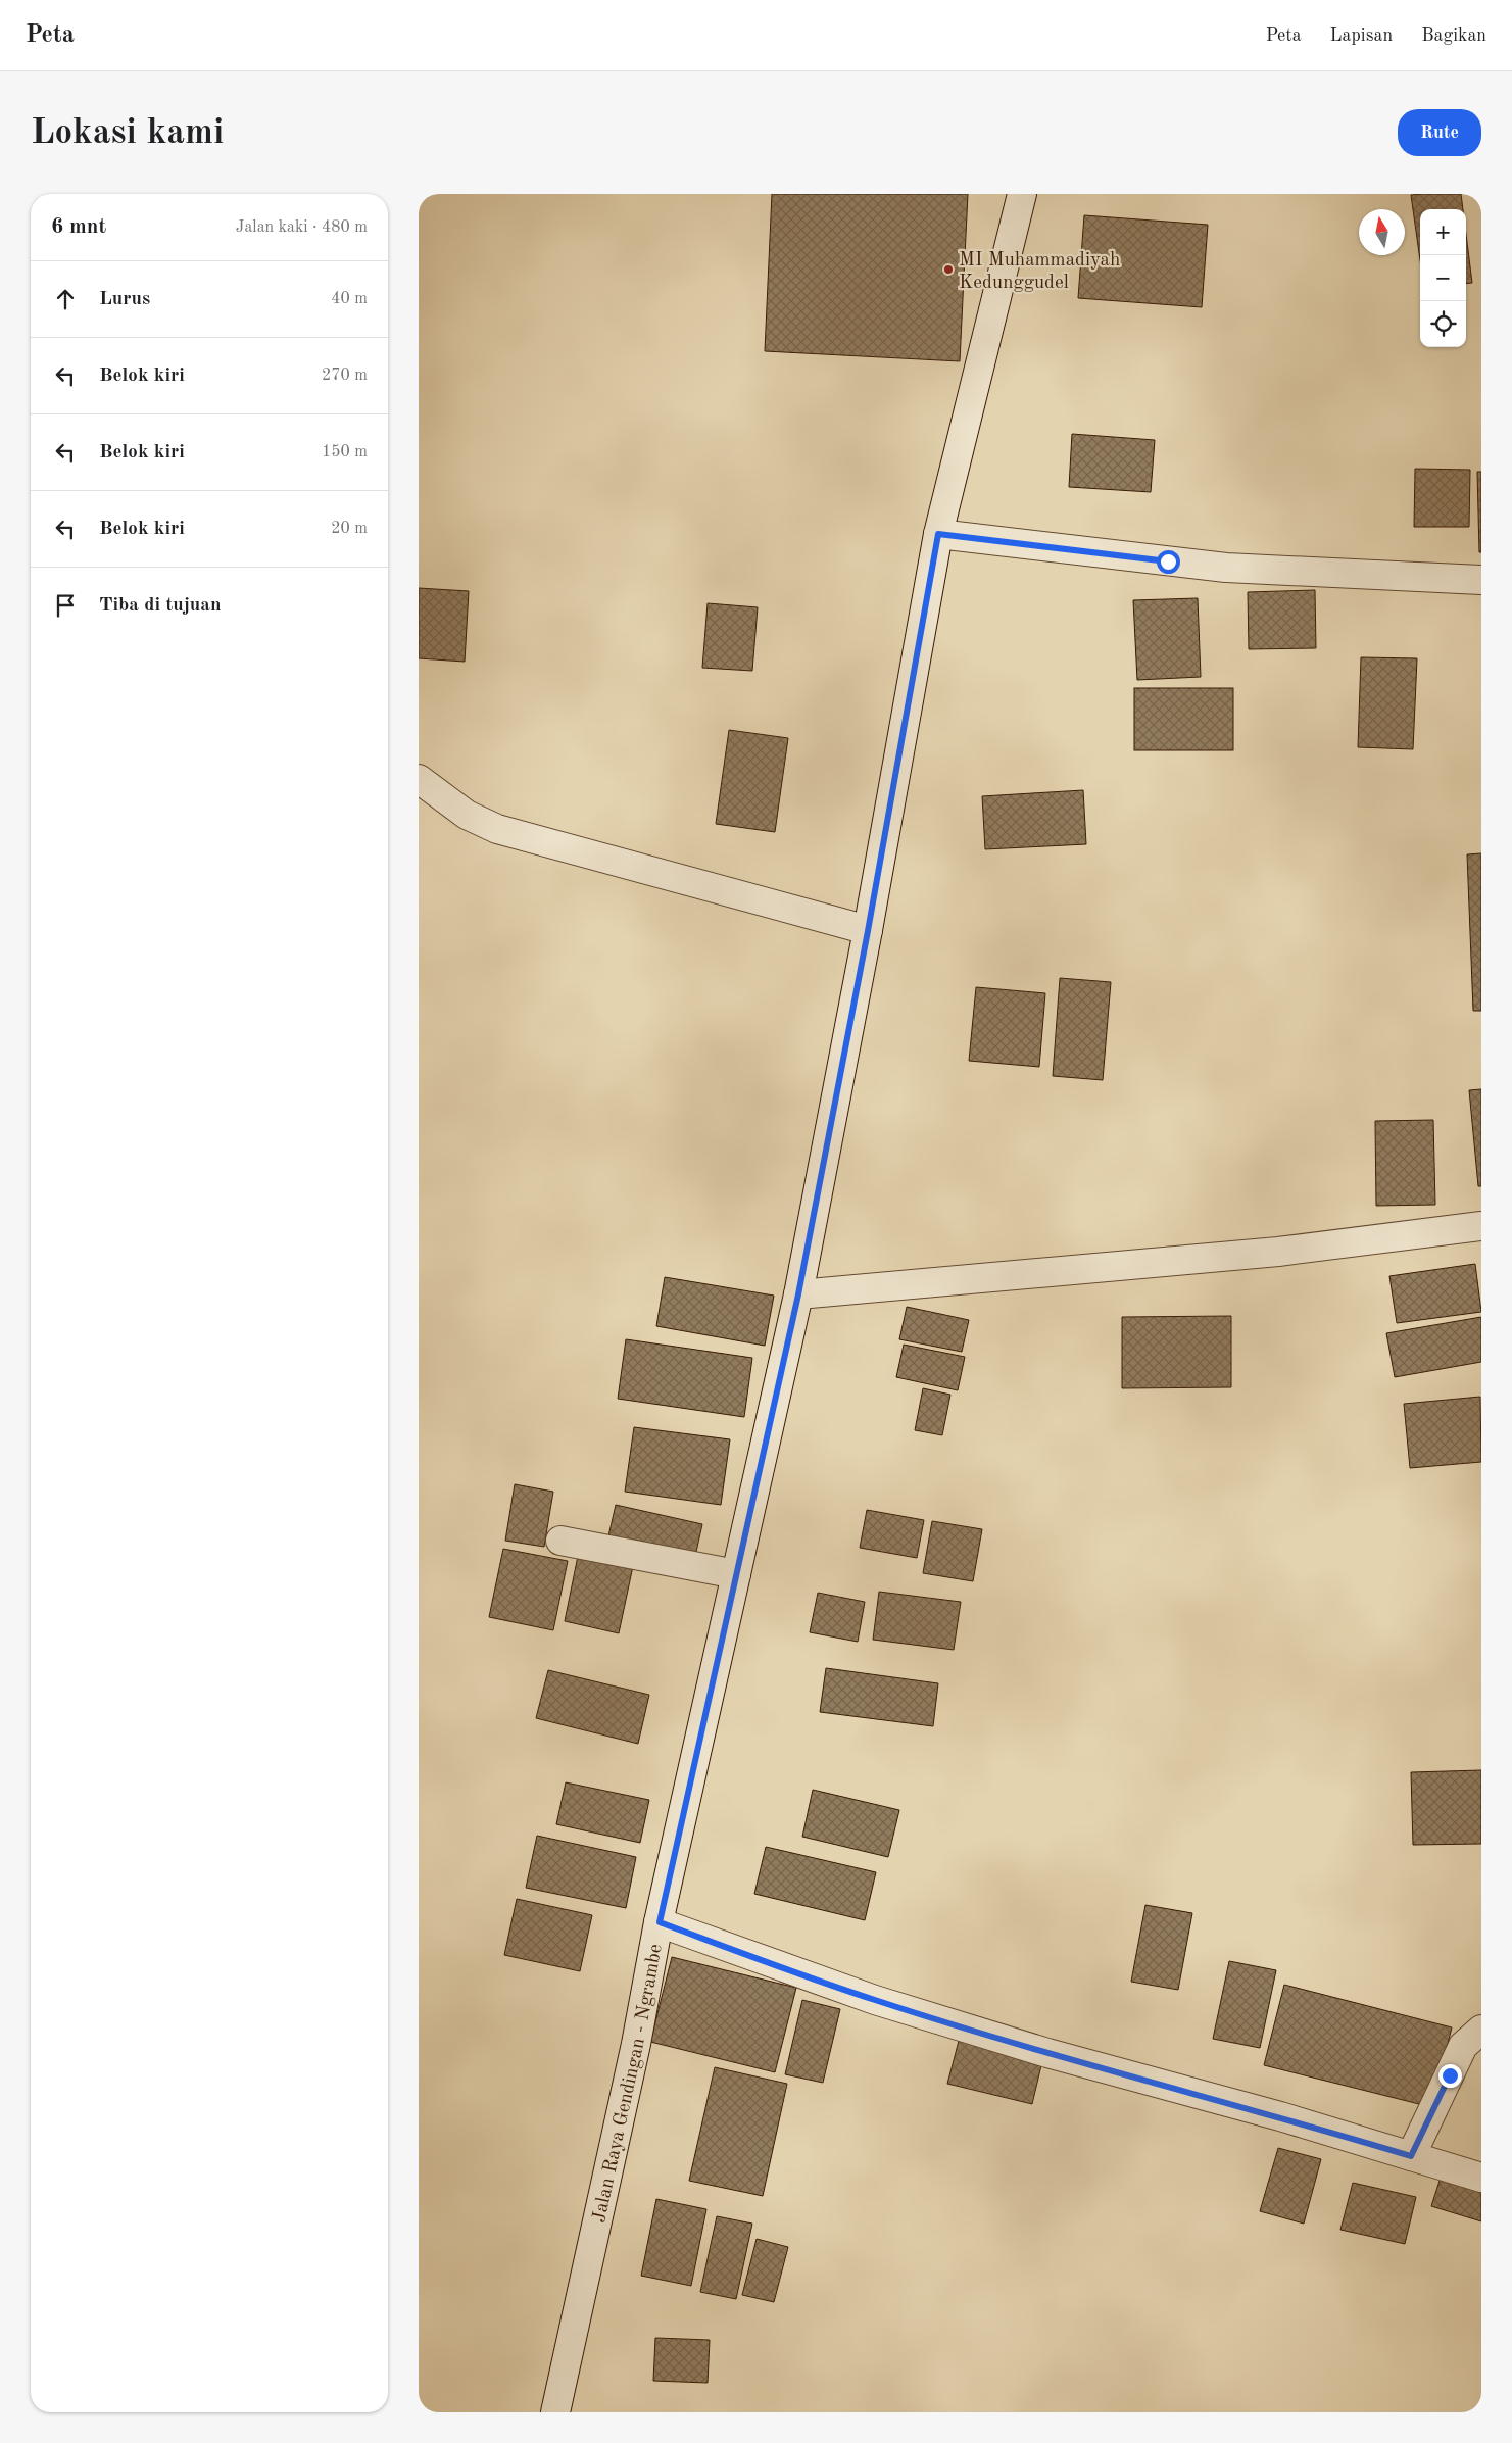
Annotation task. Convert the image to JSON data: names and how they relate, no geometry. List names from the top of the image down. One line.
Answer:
{"streets":{"street":["Jalan Raya Gendingan - Ngrambe"]},"places":["MI Muhammadiyah Kedunggudel"],"north":"top","page":{"header":"Peta","nav":["Peta","Lapisan","Bagikan"],"buttons":"Rute","title":"Lokasi kami","heading":["6 mnt","Jalan kaki · 480 m"],"map_buttons":["+","−"],"list":[["Lurus","40 m"],["Belok kiri","270 m"],["Belok kiri","150 m"],["Belok kiri","20 m"],"Tiba di tujuan"]}}
